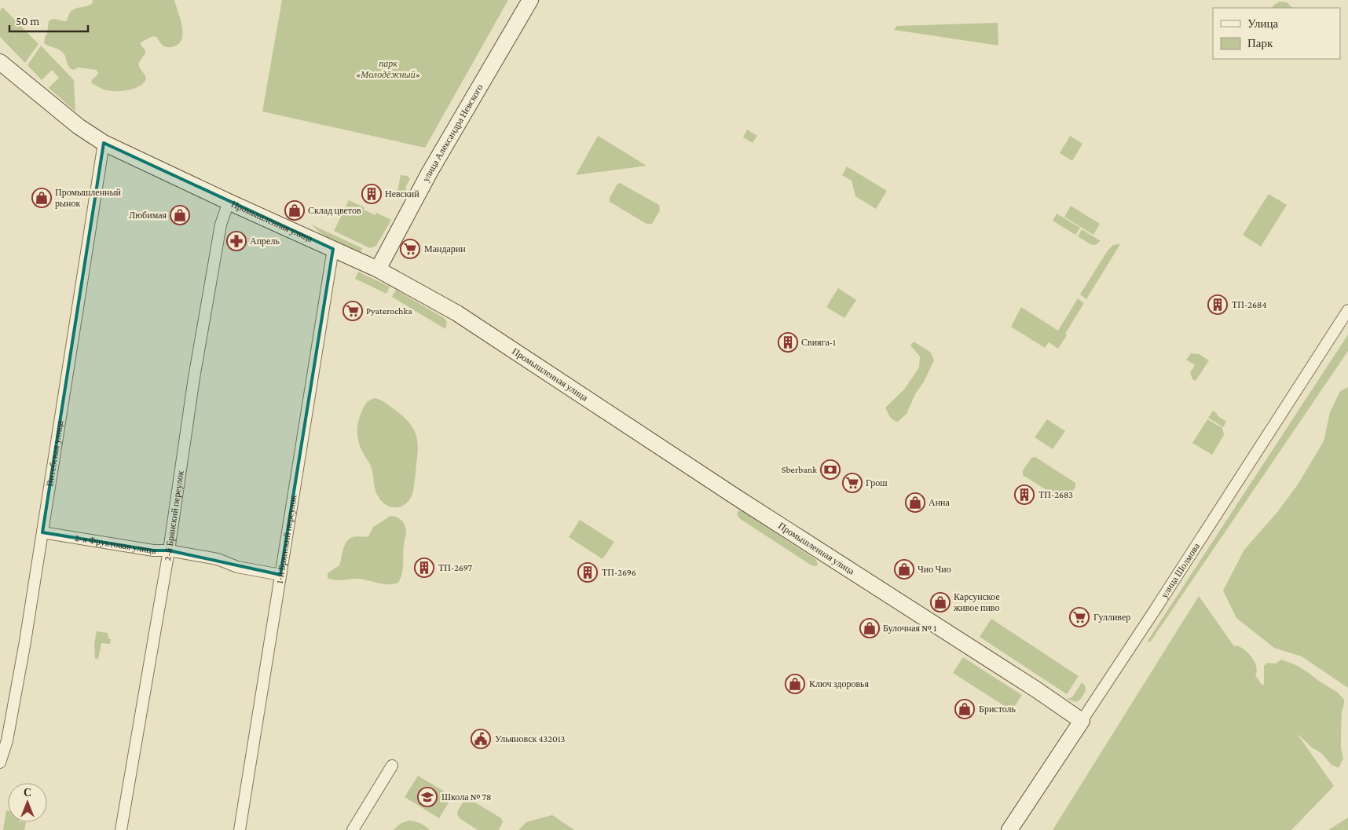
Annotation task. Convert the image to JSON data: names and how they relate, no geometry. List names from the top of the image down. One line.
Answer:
{"streets":{"street":["улица Александра Невского","Промышленная улица","Витебская улица","2-й Брянский переулок","1-й Брянский переулок","2-я Фруктовая улица","улица Шолмова"]},"crossings":[["улица Александра Невского","Промышленная улица"],["Промышленная улица","Витебская улица"],["Промышленная улица","2-й Брянский переулок"],["Промышленная улица","1-й Брянский переулок"],["Промышленная улица","улица Шолмова"],["Витебская улица","2-я Фруктовая улица"],["2-й Брянский переулок","2-я Фруктовая улица"],["1-й Брянский переулок","2-я Фруктовая улица"]],"parks":["парк «Молодёжный»"],"places":{"building":["Невский","ТП-2684","Свияга-1","ТП-2683","ТП-2697","ТП-2696"],"shop":["Промышленный рынок","Склад цветов","Любимая","Анна","Чио Чио","Карсунское живое пиво","Булочная № 1","Ключ здоровья","Бристоль"],"pharmacy":["Апрель"],"supermarket":["Мандарин","Pyaterochka","Грош","Гулливер"],"bank":["Sberbank"],"public building":["Ульяновск 432013"],"school or university":["Школа № 78"]},"legend":["Улица","Парк"],"scale_bar":"50 m","north":"top"}
